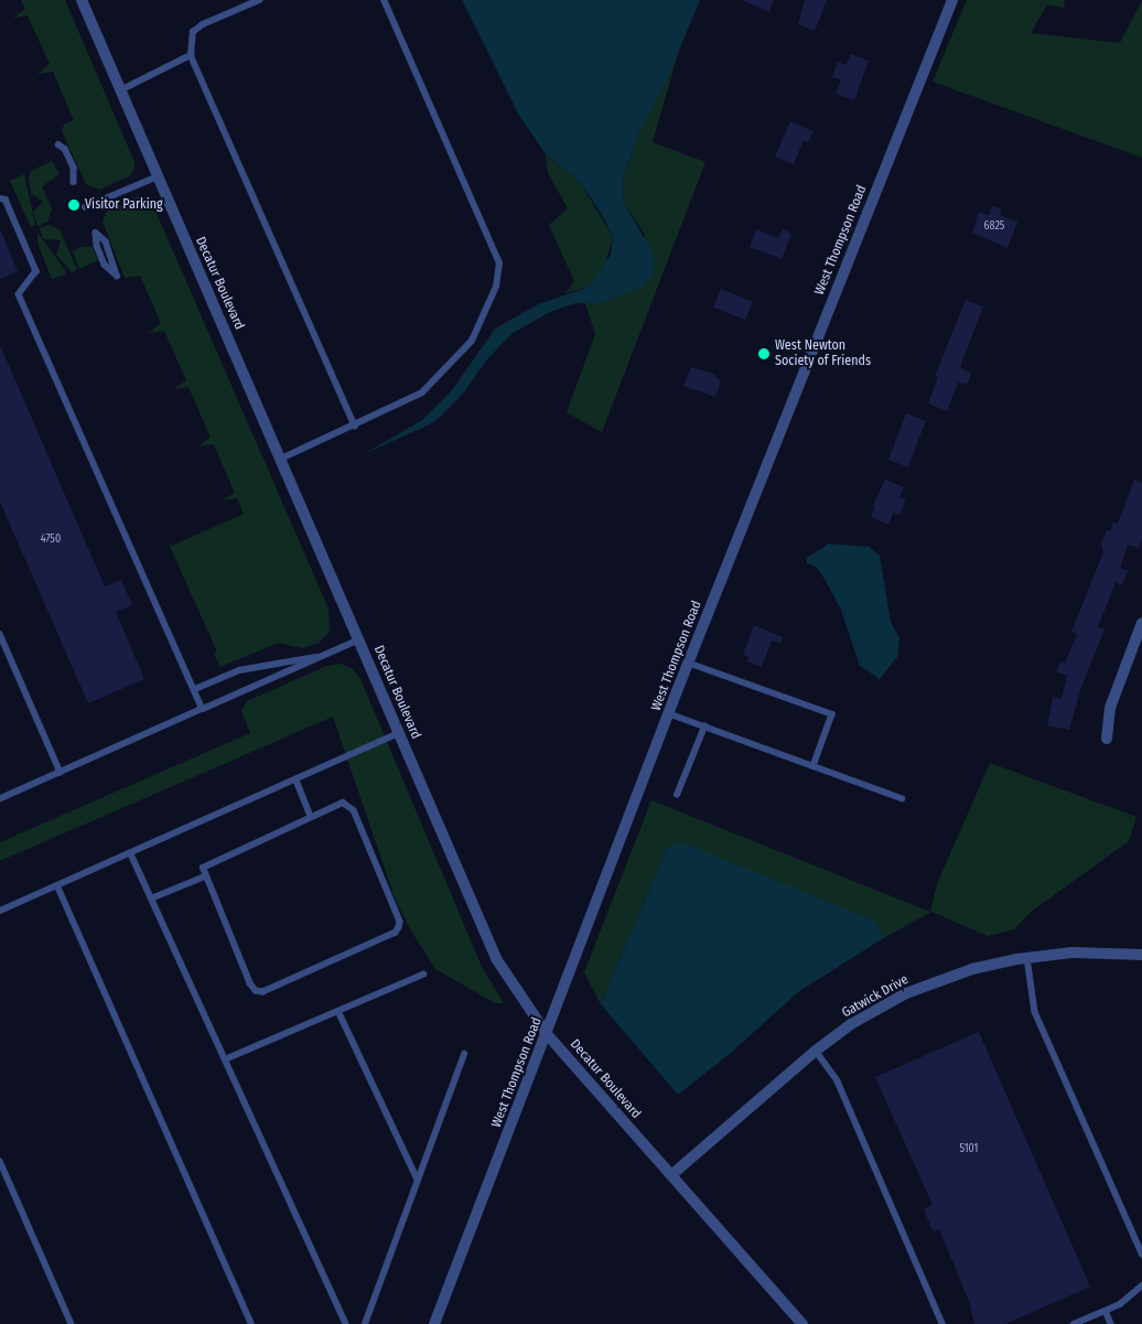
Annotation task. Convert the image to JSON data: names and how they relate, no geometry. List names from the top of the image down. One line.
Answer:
{"streets":{"street":["West Thompson Road","Decatur Boulevard","Gatwick Drive"]},"crossings":[["West Thompson Road","Decatur Boulevard"],["Decatur Boulevard","Gatwick Drive"]],"places":["Visitor Parking","West Newton Society of Friends"],"house_numbers":["6825","4750","5101"]}
